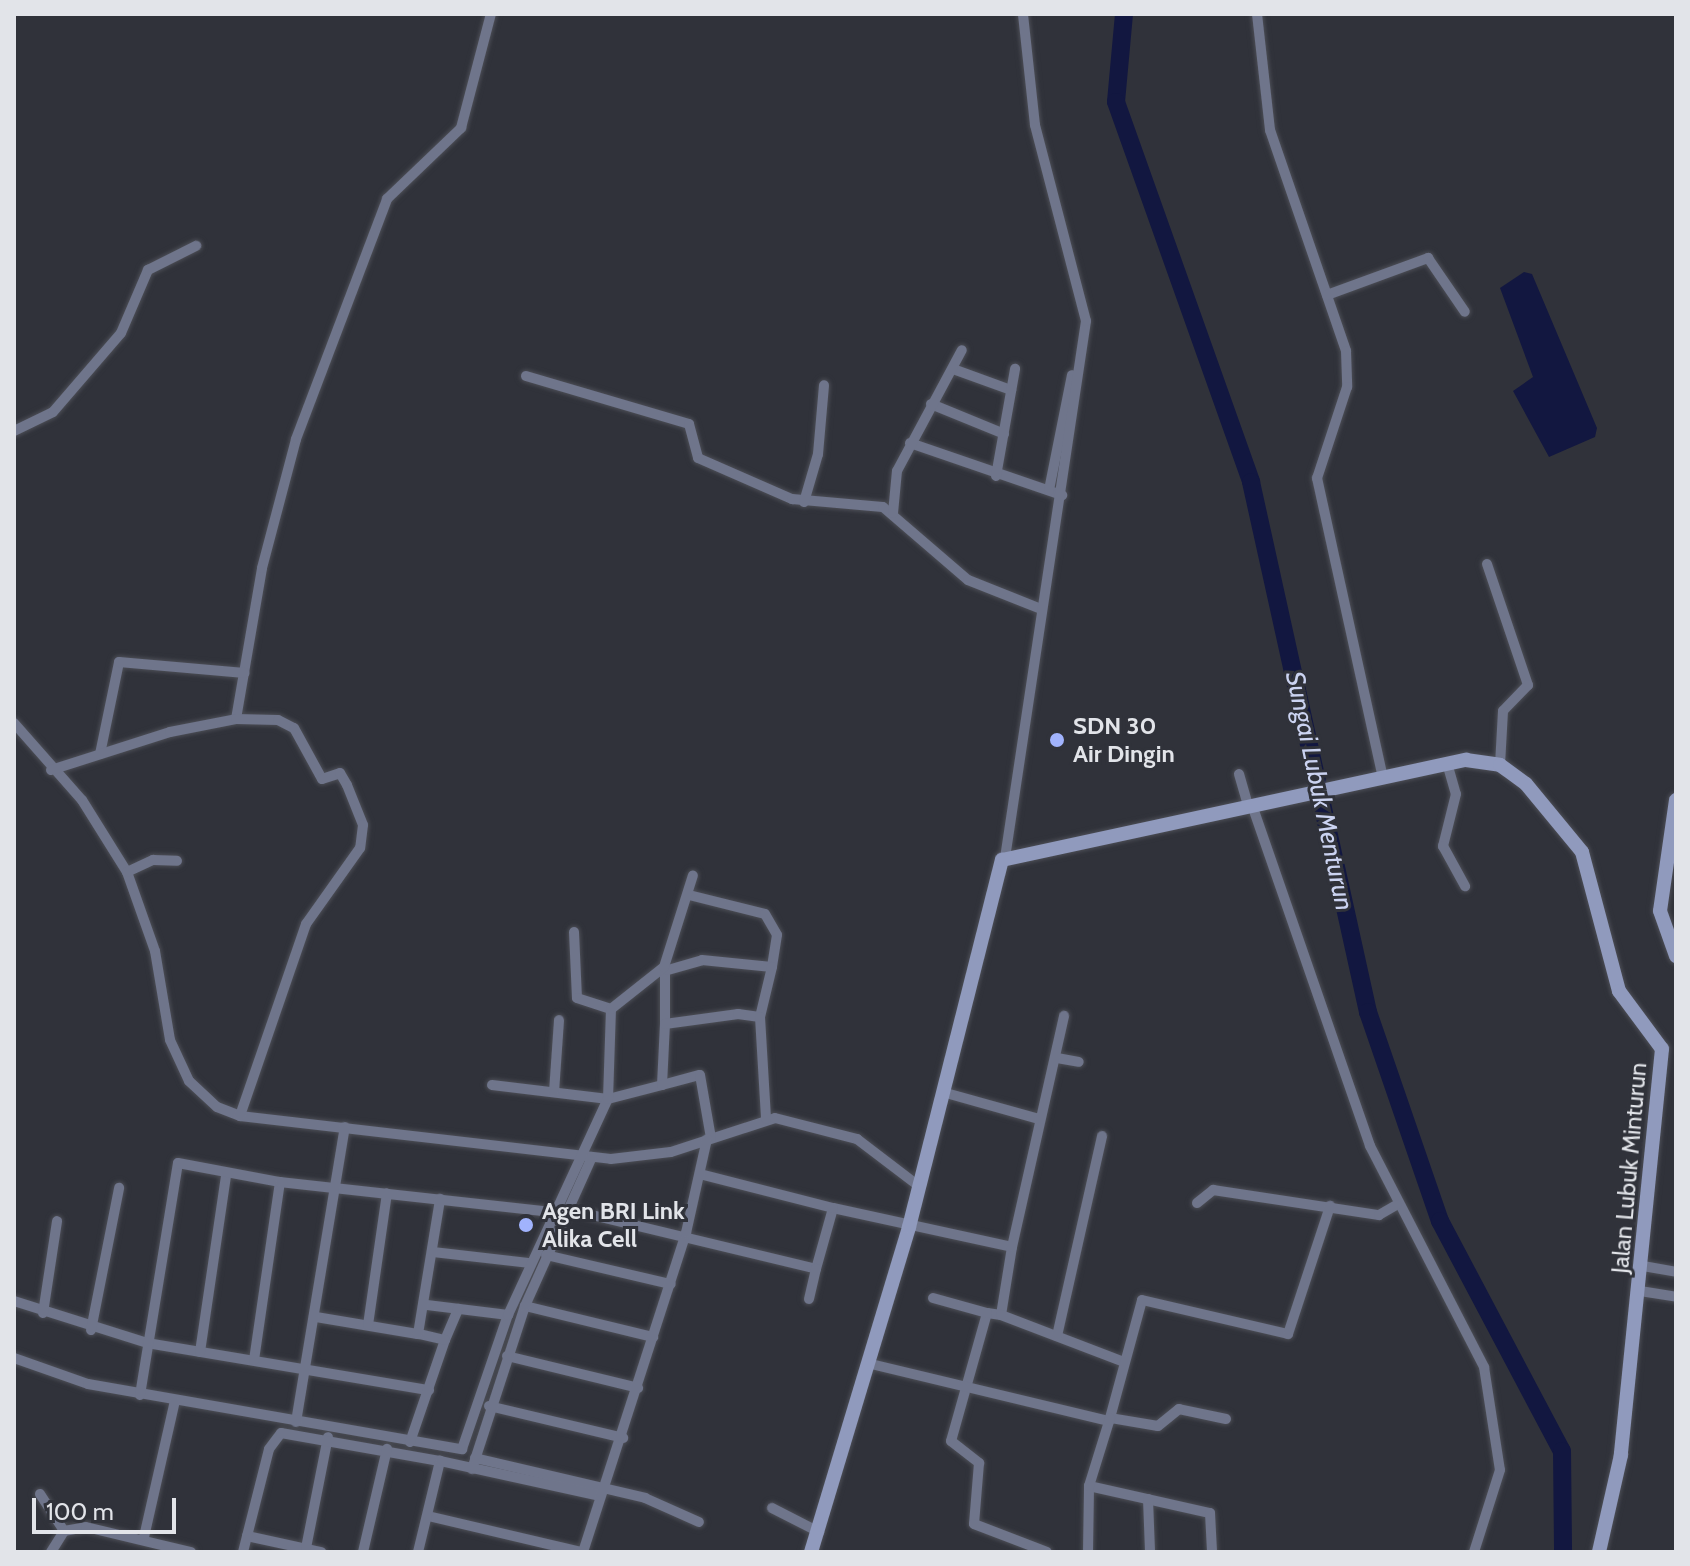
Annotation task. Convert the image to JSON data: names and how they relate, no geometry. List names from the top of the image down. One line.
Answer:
{"streets":{"street":["Jalan Lubuk Minturun"]},"water":["Sungai Lubuk Menturun"],"places":["SDN 30 Air Dingin","Agen BRI Link Alika Cell"],"scale_bar":"100 m"}
